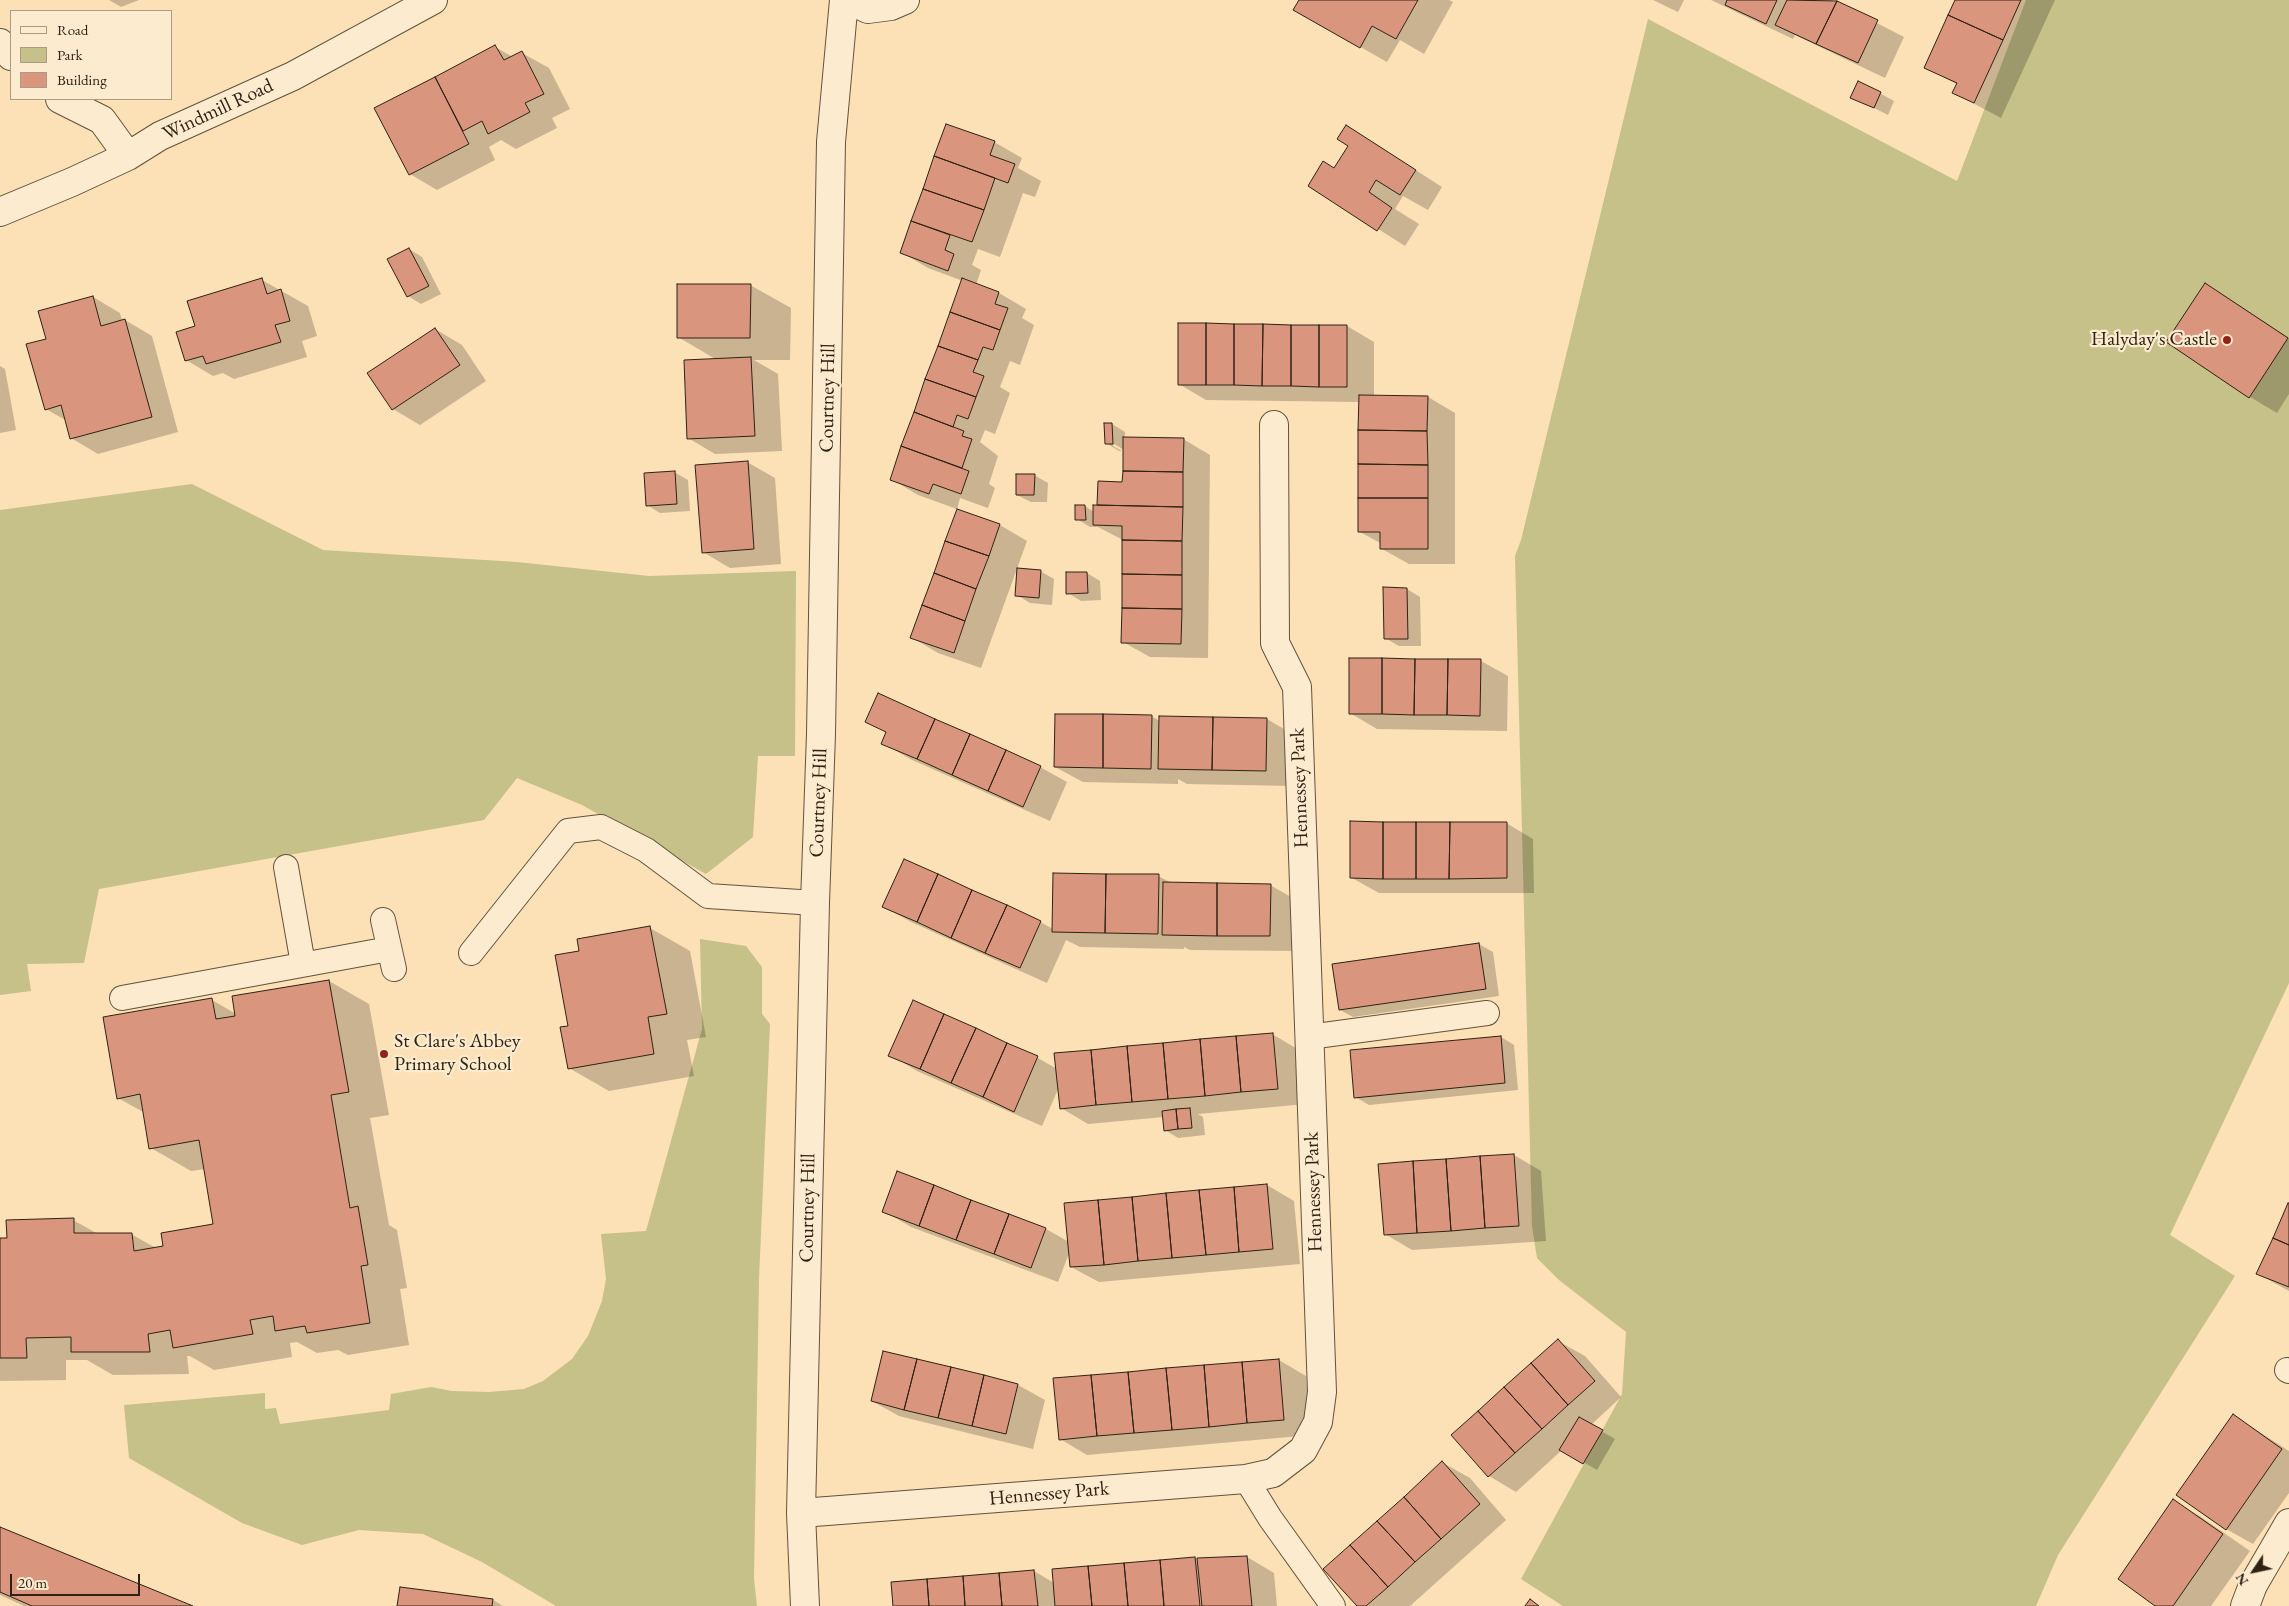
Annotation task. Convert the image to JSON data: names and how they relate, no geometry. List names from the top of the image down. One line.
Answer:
{"streets":{"street":["Windmill Road","Courtney Hill","Hennessey Park"]},"crossings":[["Courtney Hill","Hennessey Park"]],"places":["Halyday's Castle","St Clare's Abbey Primary School"],"legend":["Road","Park","Building"],"scale_bar":"20 m","north":"bottom left"}
